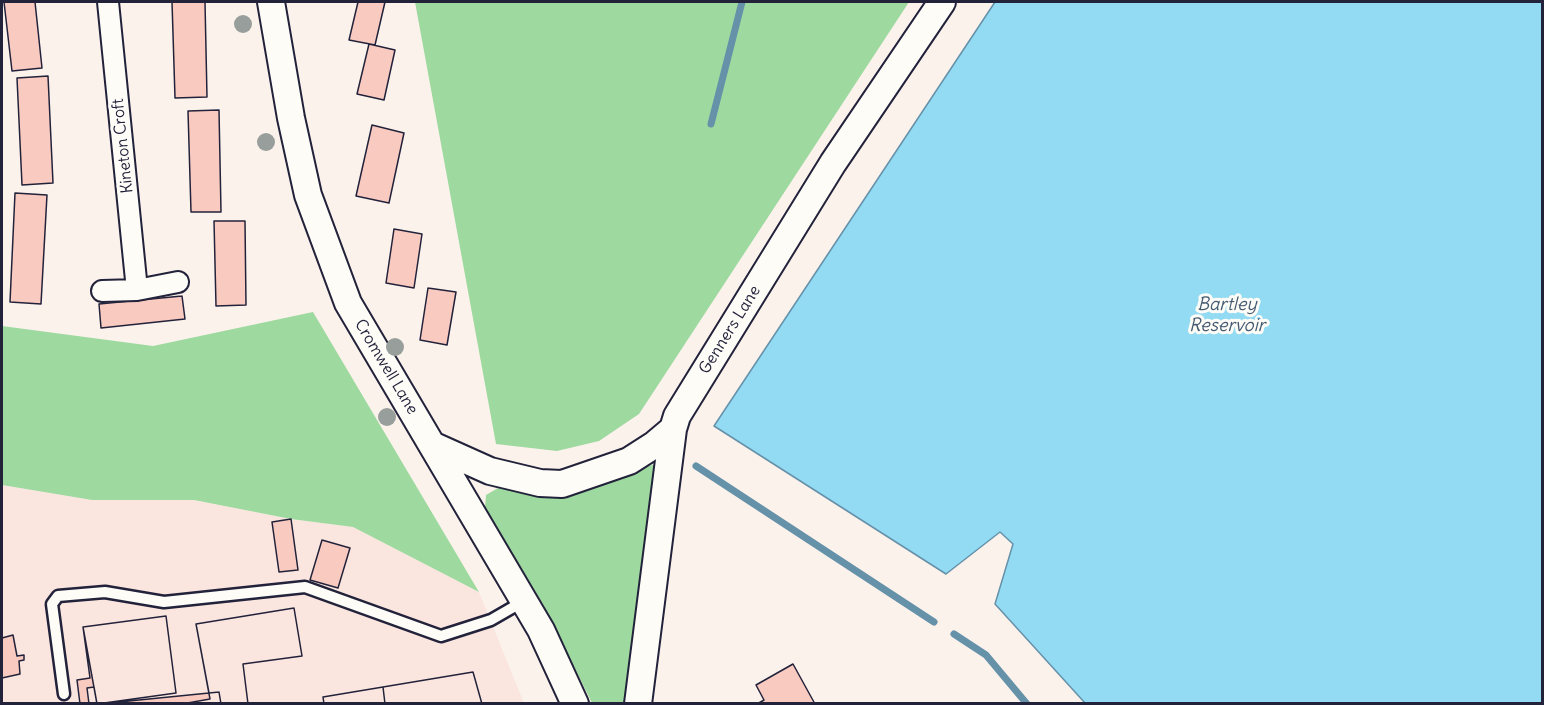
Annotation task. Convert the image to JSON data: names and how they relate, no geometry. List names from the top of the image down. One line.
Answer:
{"streets":{"street":["Kineton Croft","Genners Lane","Cromwell Lane"]},"water":["Bartley Reservoir"]}
